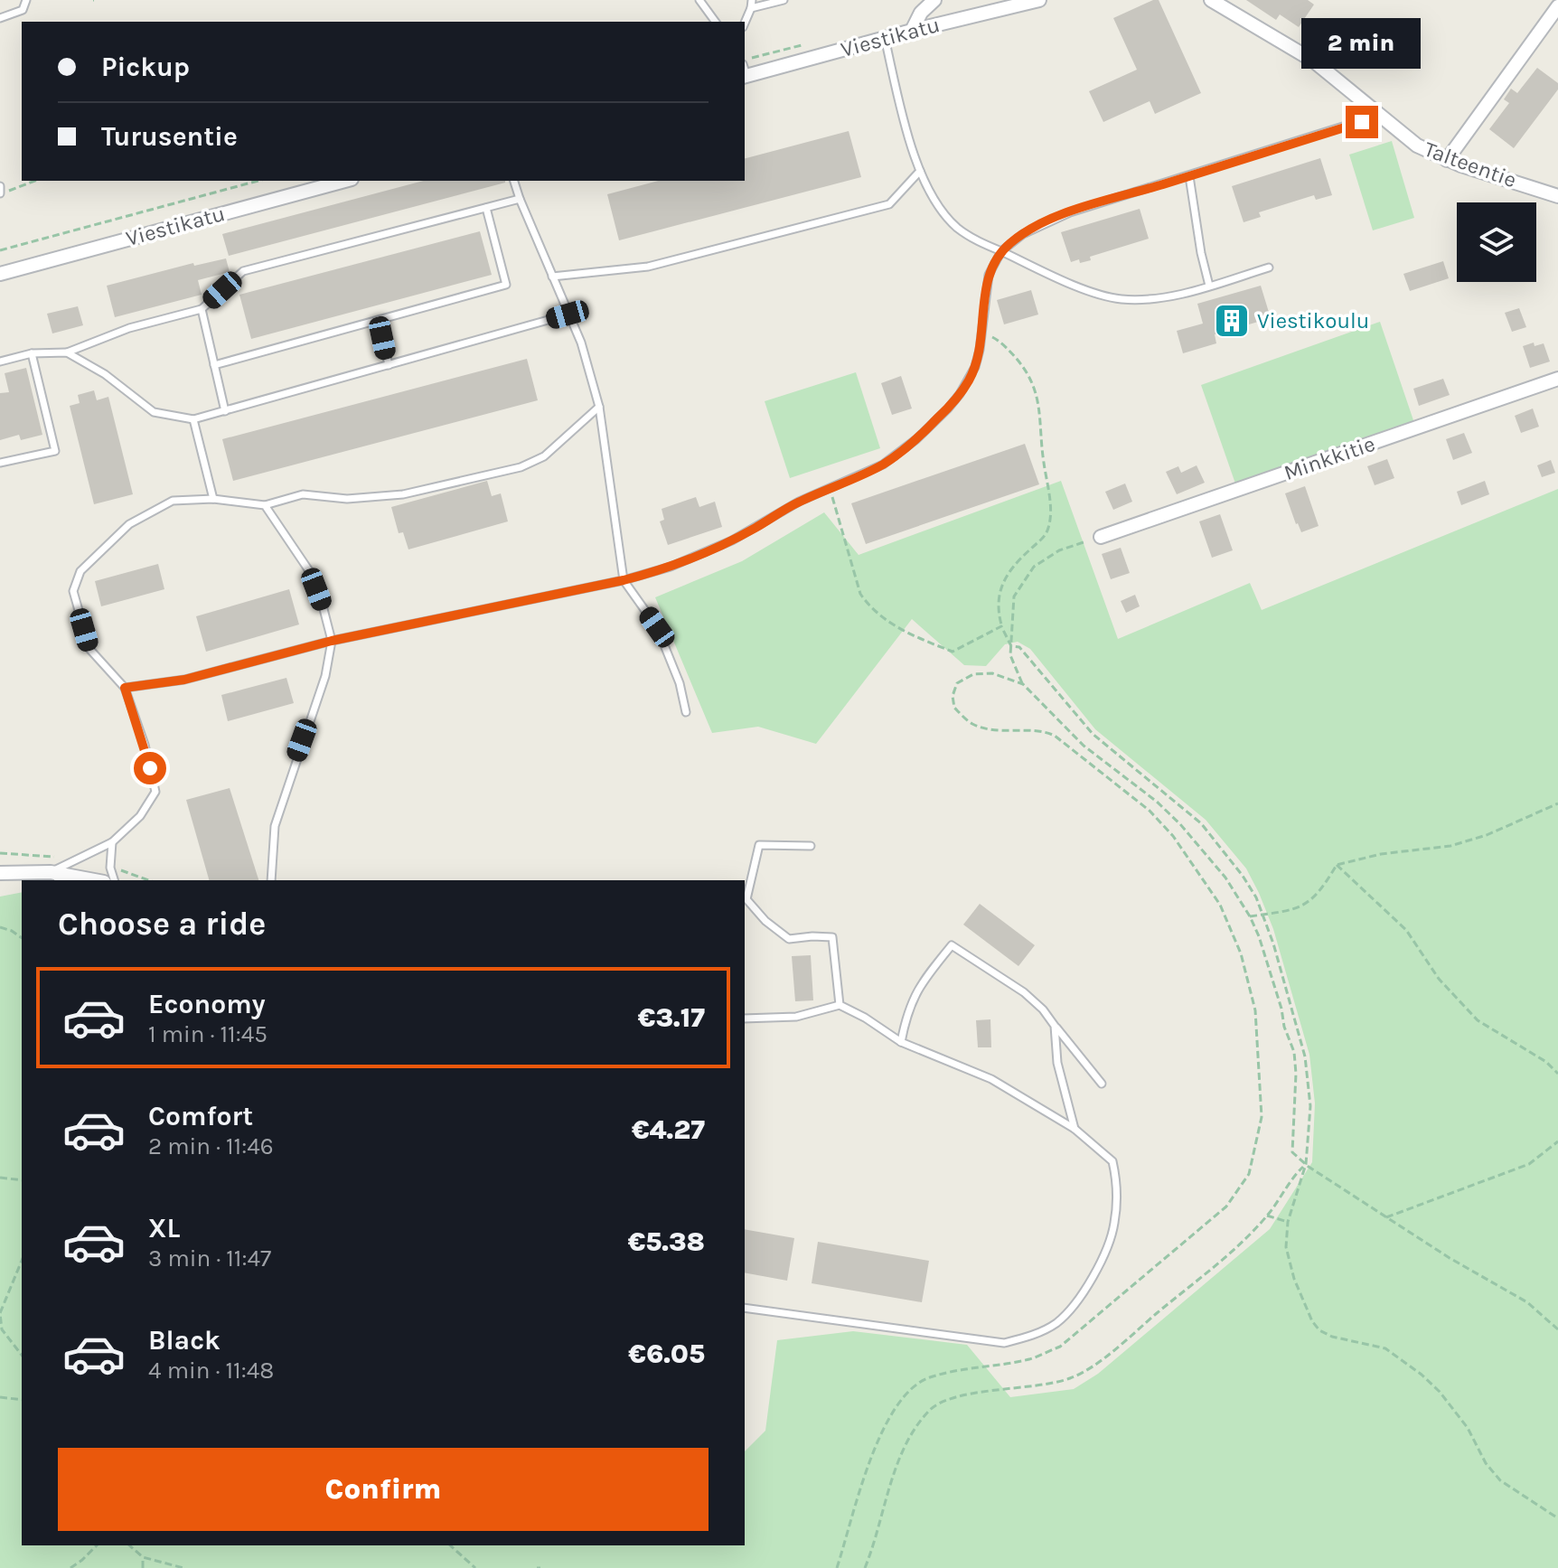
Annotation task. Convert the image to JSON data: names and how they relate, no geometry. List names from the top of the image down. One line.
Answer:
{"streets":{"street":["Viestikatu","Talteentie","Minkkitie"]},"places":{"building":["Viestikoulu"]},"page":{"bubble":"2 min","banner":["Pickup","Turusentie"],"heading":"Choose a ride","list":[{"name":"Economy","note":"1 min · 11:45","value":"€3.17"},{"name":"Comfort","note":"2 min · 11:46","value":"€4.27"},{"name":"XL","note":"3 min · 11:47","value":"€5.38"},{"name":"Black","note":"4 min · 11:48","value":"€6.05"}],"buttons":"Confirm"}}
